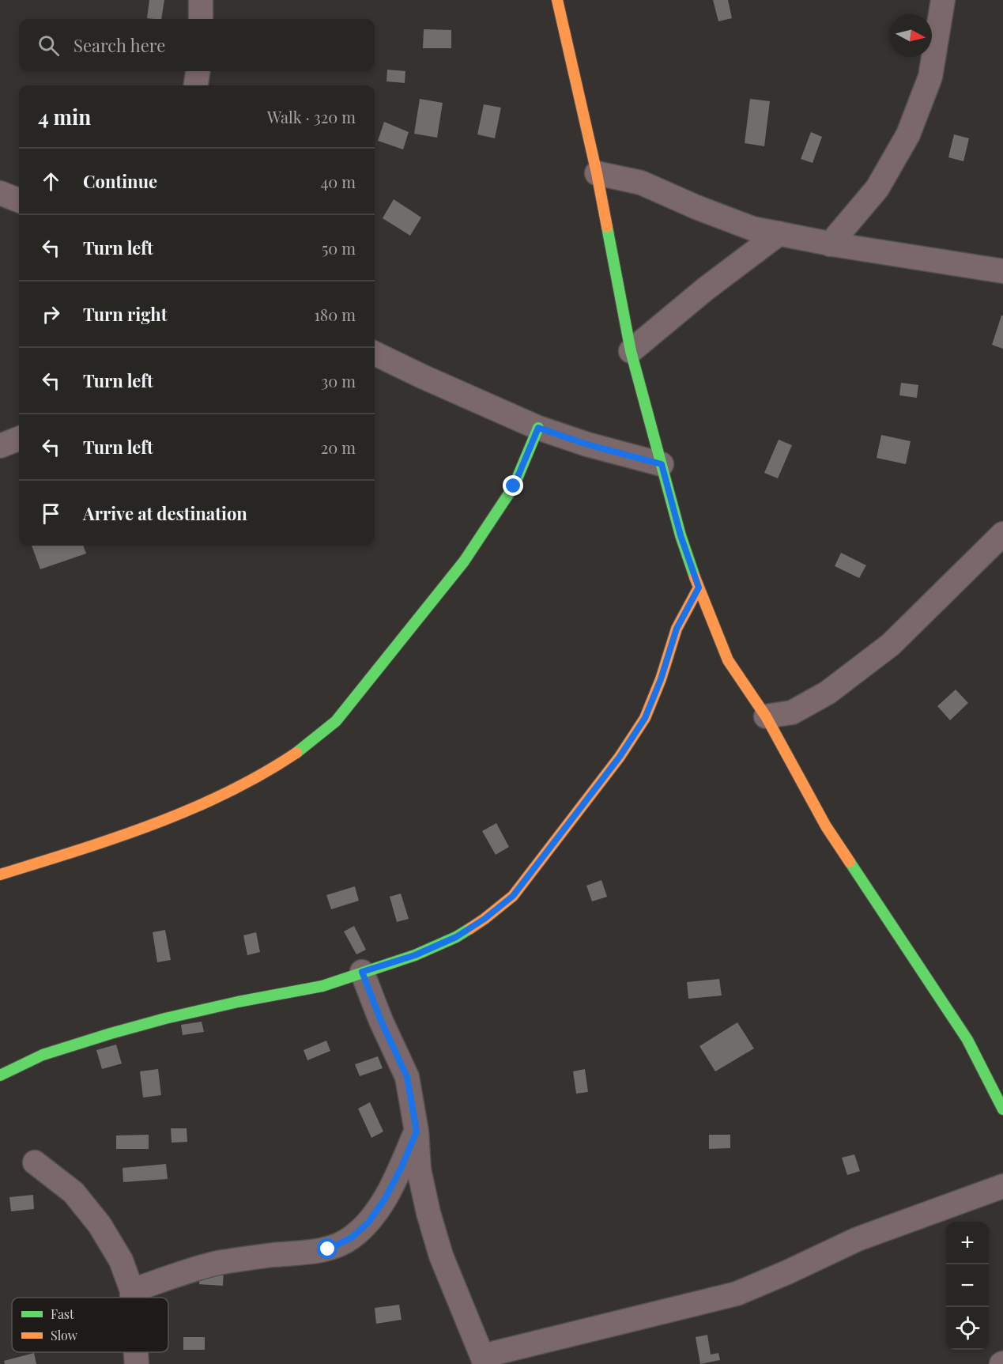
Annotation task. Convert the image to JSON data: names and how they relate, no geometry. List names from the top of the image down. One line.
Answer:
{"legend":["Fast","Slow"],"north":"right","page":{"search":"Search here","heading":["4 min","Walk · 320 m"],"list":[["Continue","40 m"],["Turn left","50 m"],["Turn right","180 m"],["Turn left","30 m"],["Turn left","20 m"],"Arrive at destination"],"map_buttons":["+","−"]}}
